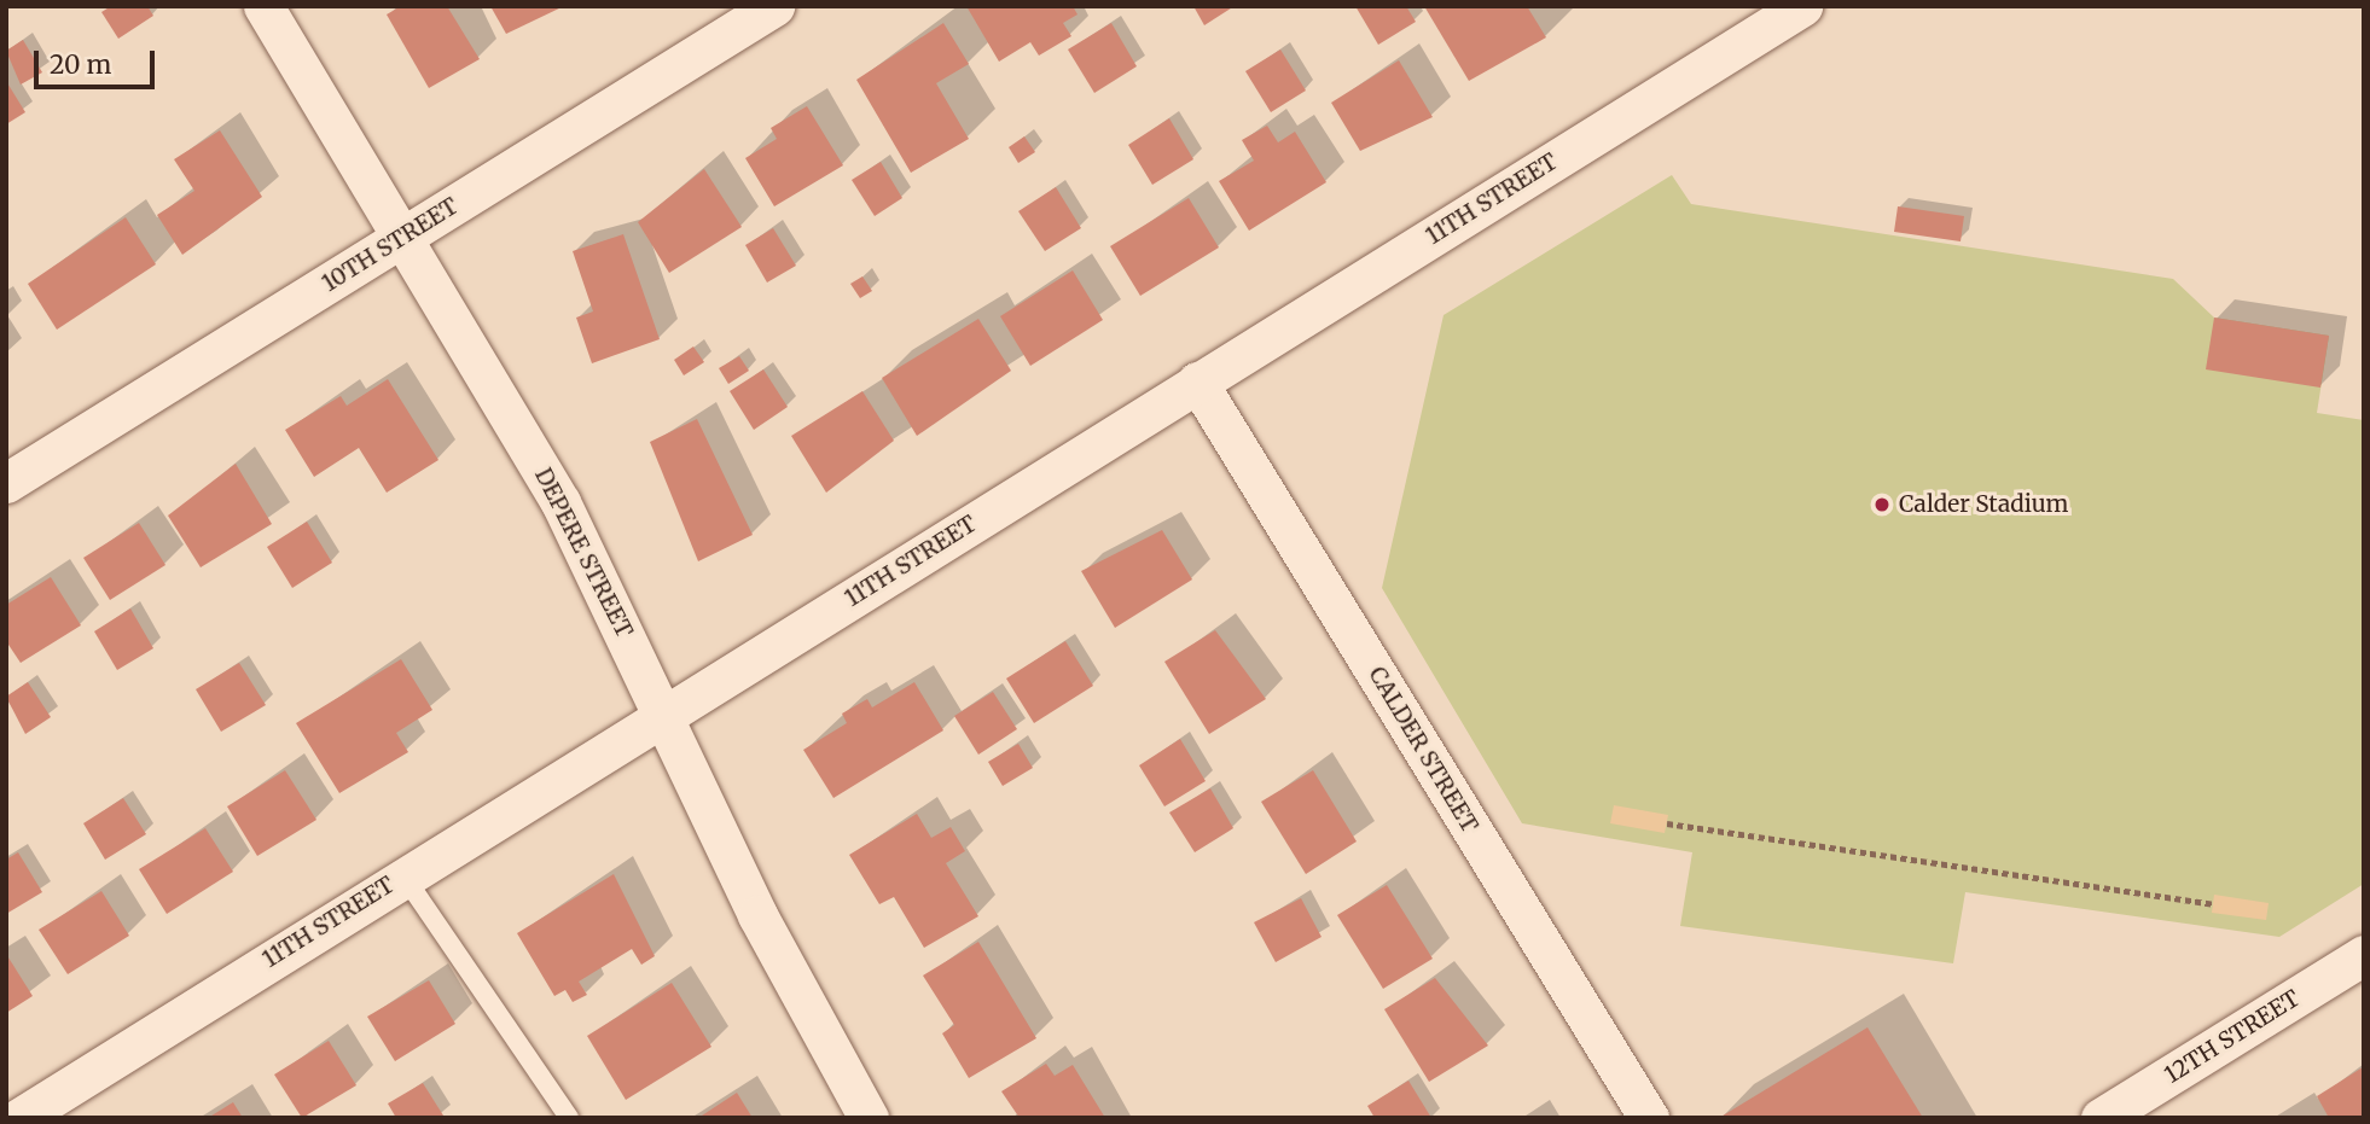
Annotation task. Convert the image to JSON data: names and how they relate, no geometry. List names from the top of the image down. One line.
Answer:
{"streets":{"street":["11TH STREET","10TH STREET","DEPERE STREET","CALDER STREET","12TH STREET"]},"crossings":[["11TH STREET","DEPERE STREET"],["11TH STREET","CALDER STREET"],["10TH STREET","DEPERE STREET"]],"places":["Calder Stadium"],"scale_bar":"20 m"}
